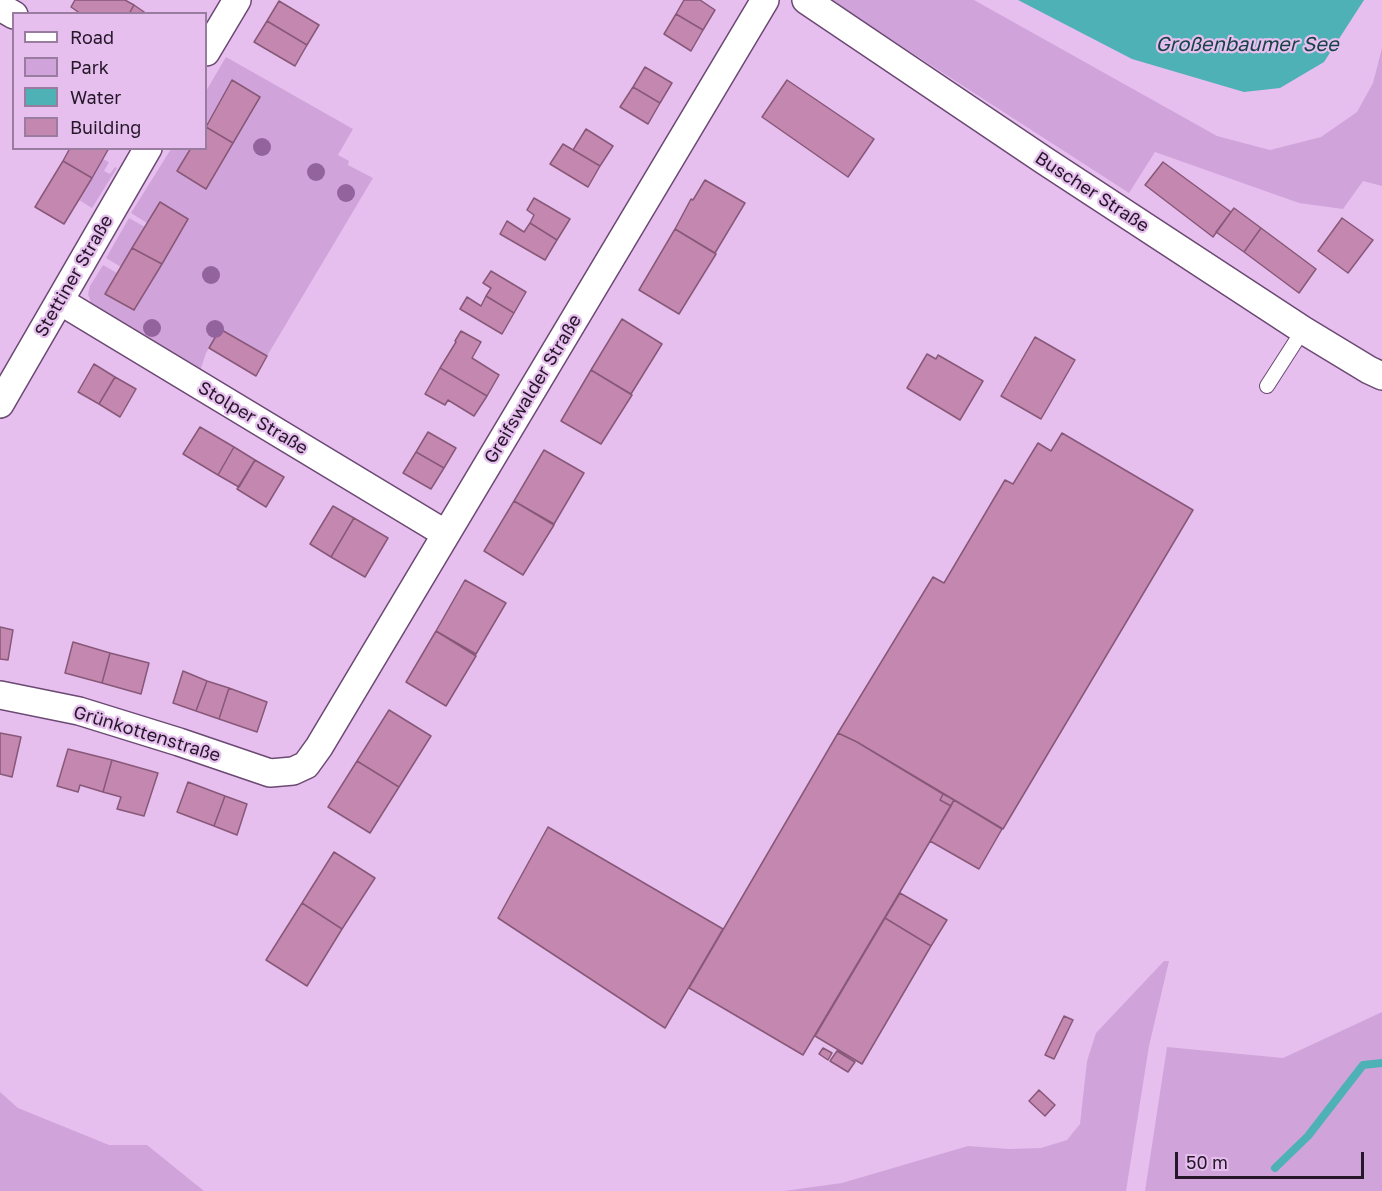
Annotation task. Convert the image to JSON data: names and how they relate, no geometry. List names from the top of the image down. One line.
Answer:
{"streets":{"street":["Buscher Straße","Stettiner Straße","Greifswalder Straße","Stolper Straße","Grünkottenstraße"]},"crossings":[["Stettiner Straße","Stolper Straße"],["Greifswalder Straße","Stolper Straße"],["Greifswalder Straße","Grünkottenstraße"]],"water":["Großenbaumer See"],"legend":["Road","Park","Water","Building"],"scale_bar":"50 m"}
